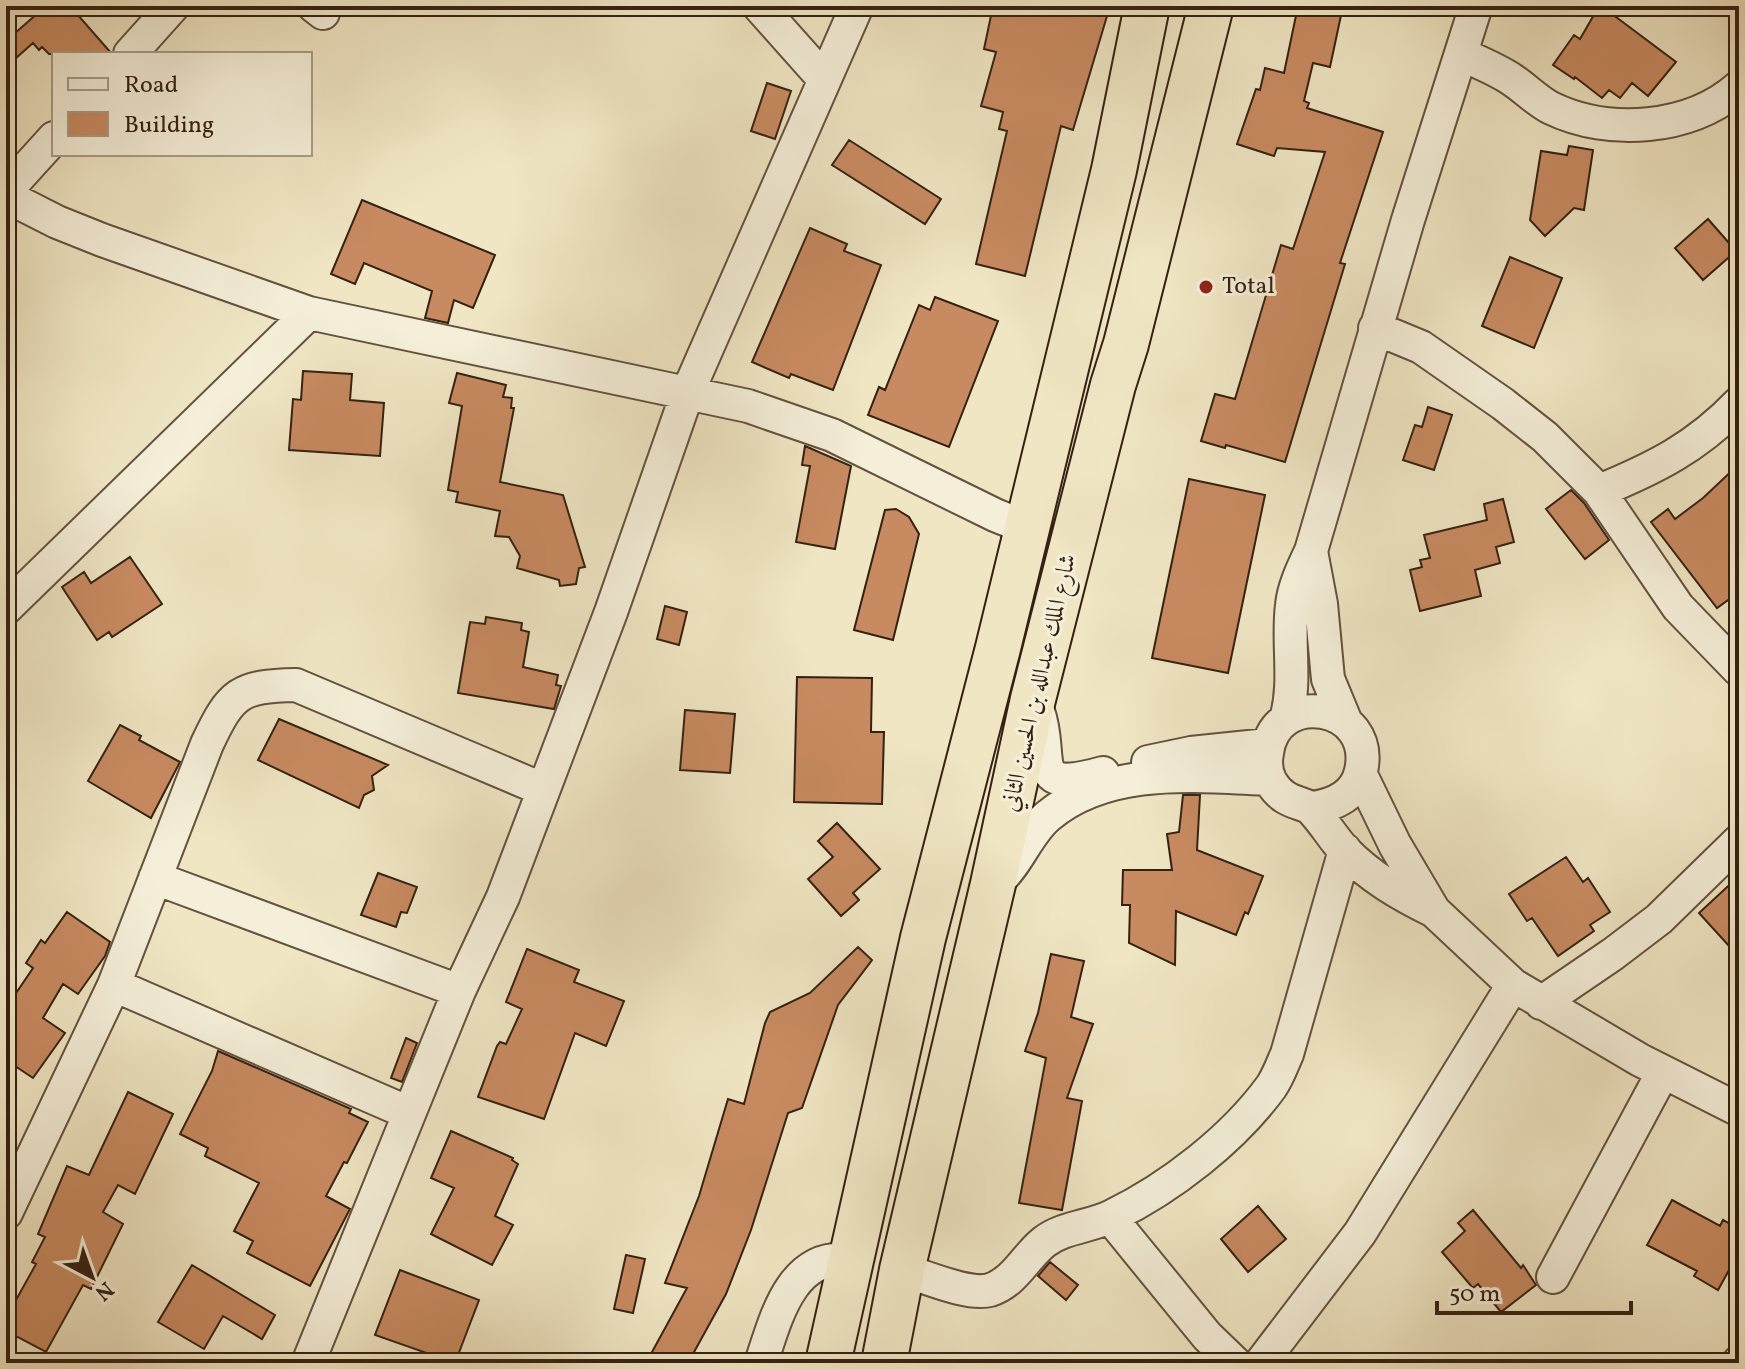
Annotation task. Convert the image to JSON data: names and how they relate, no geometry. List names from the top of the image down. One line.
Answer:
{"streets":{"highway":["شارع الملك عبدالله بن الحسين الثاني"]},"places":["Total"],"legend":["Road","Building"],"scale_bar":"50 m","north":"bottom right"}
